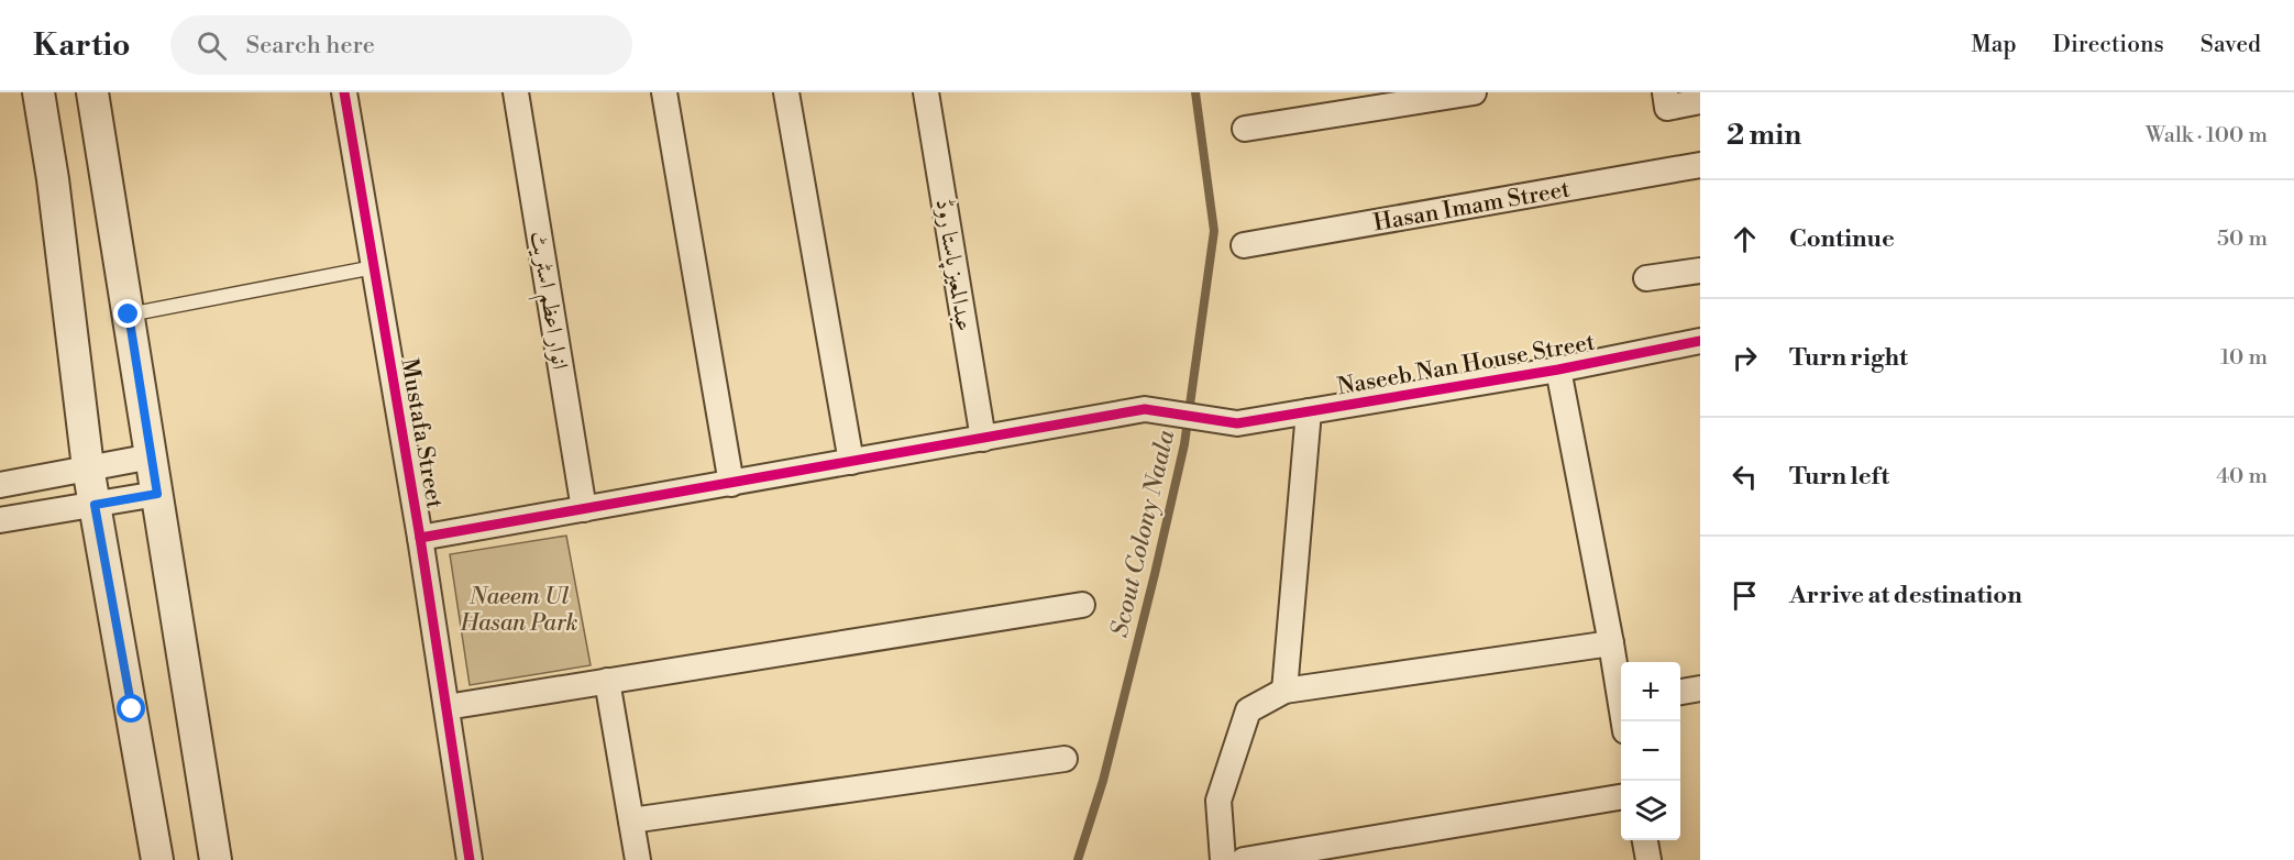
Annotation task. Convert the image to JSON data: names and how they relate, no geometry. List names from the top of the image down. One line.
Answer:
{"streets":{"street":["Hasan Imam Street","عبدالمعیز پاستا روڈ","انوار اعظم اسٹریٹ","Naseeb Nan House Street","Mustafa Street"]},"crossings":[["عبدالمعیز پاستا روڈ","Naseeb Nan House Street"],["انوار اعظم اسٹریٹ","Naseeb Nan House Street"],["Naseeb Nan House Street","Mustafa Street"]],"water":["Scout Colony Naala"],"parks":["Naeem Ul Hasan Park"],"page":{"header":"Kartio","search":"Search here","nav":["Map","Directions","Saved"],"heading":["2 min","Walk · 100 m"],"list":[["Continue","50 m"],["Turn right","10 m"],["Turn left","40 m"],"Arrive at destination"],"map_buttons":["+","−"]}}
